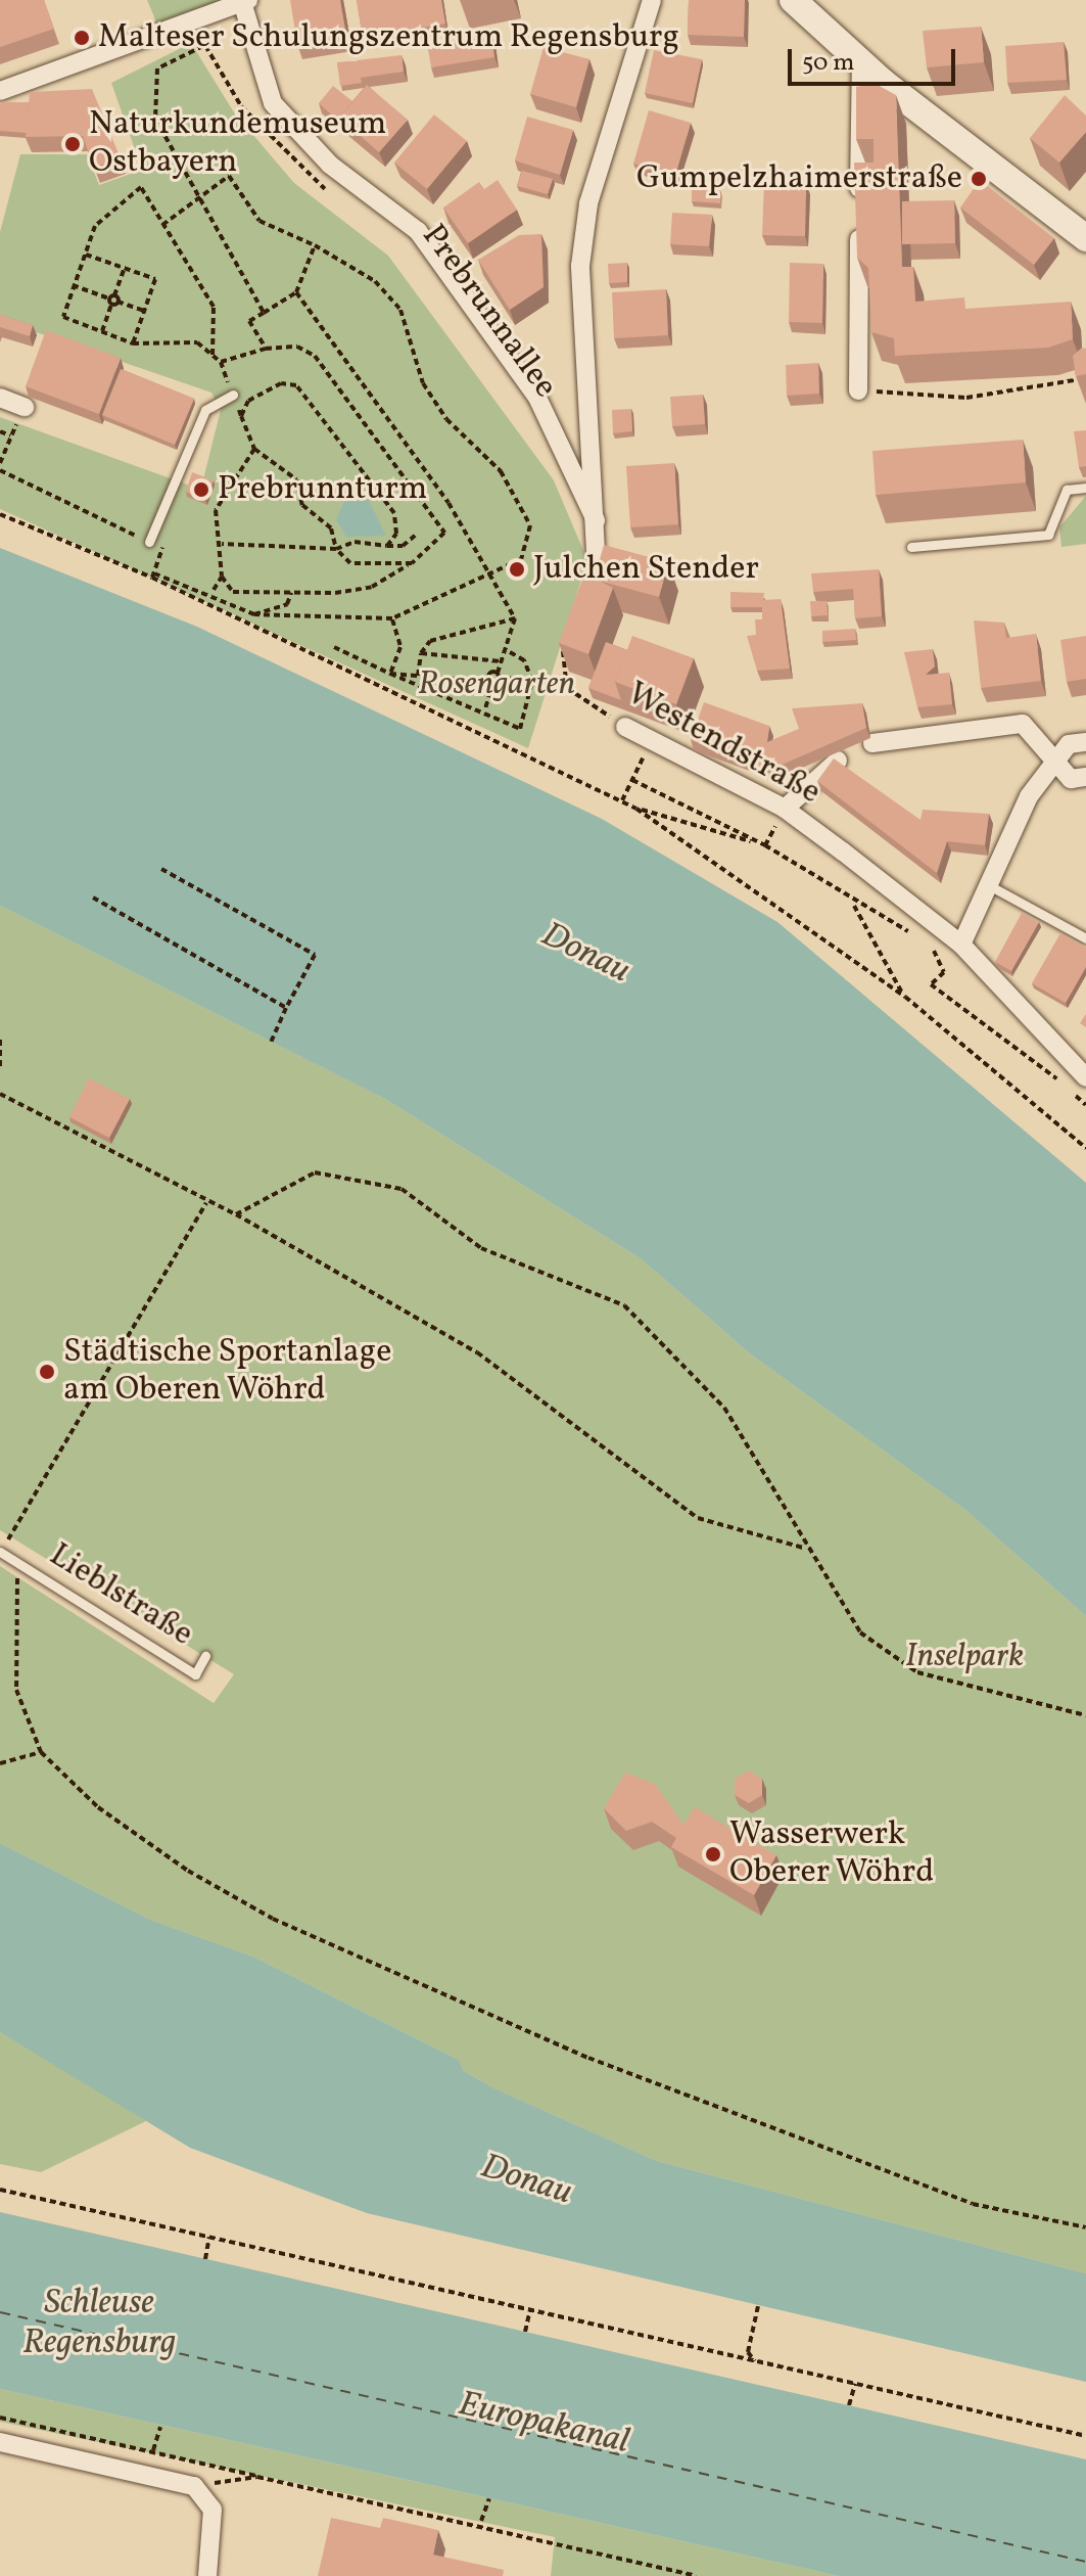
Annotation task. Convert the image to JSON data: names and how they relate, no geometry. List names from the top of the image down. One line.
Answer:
{"streets":{"street":["Prebrunnallee","Westendstraße"],"lane":["Lieblstraße"]},"water":["Donau","Schleuse Regensburg","Europakanal"],"parks":["Rosengarten","Inselpark"],"places":["Malteser Schulungszentrum Regensburg","Naturkundemuseum Ostbayern","Gumpelzhaimerstraße","Prebrunnturm","Julchen Stender","Städtische Sportanlage am Oberen Wöhrd","Wasserwerk Oberer Wöhrd"],"scale_bar":"50 m"}
